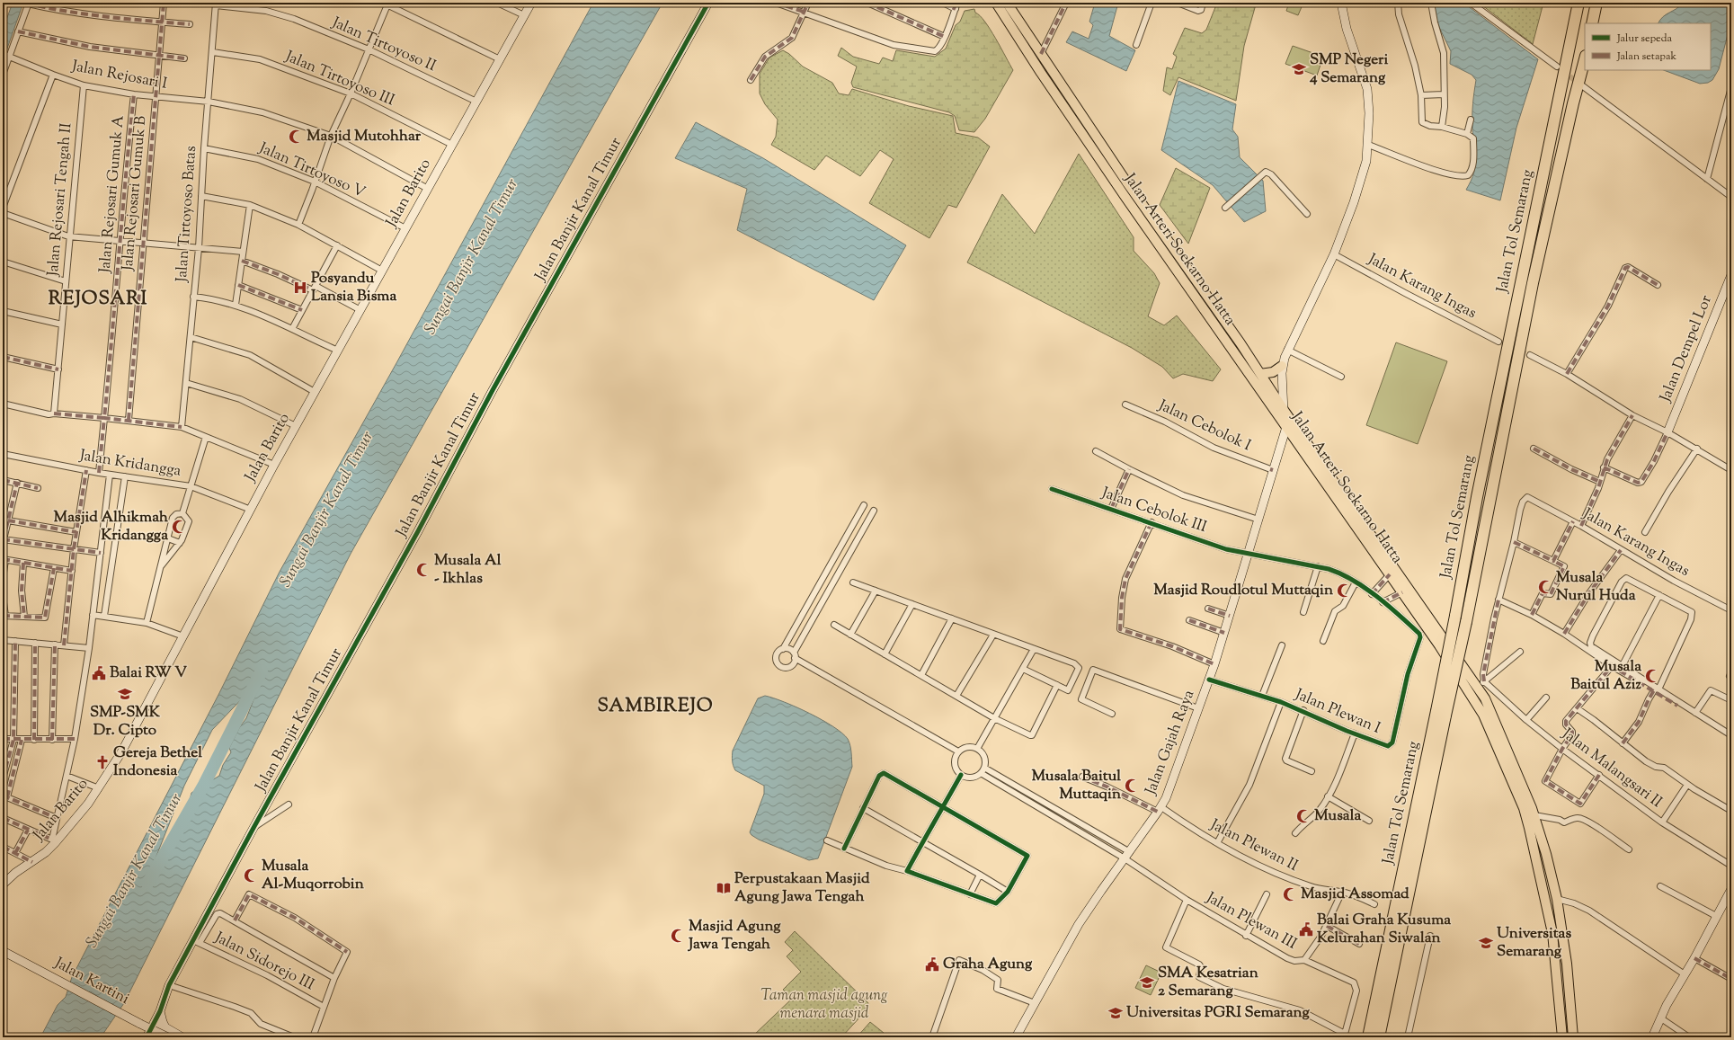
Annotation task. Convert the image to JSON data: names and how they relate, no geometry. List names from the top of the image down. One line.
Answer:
{"streets":{"highway":["Jalan Tol Semarang"],"main road":["Jalan Arteri Soekarno Hatta"],"street":["Jalan Tirtoyoso II","Jalan Rejosari I","Jalan Tirtoyoso III","Jalan Tirtoyoso V","Jalan Rejosari Gumuk B","Jalan Barito","Jalan Rejosari Gumuk A","Jalan Rejosari Tengah II","Jalan Banjir Kanal Timur","Jalan Tirtoyoso Batas","Jalan Karang Ingas","Jalan Dempel Lor","Jalan Cebolok I","Jalan Kridangga","Jalan Cebolok III","Jalan Plewan I","Jalan Gajah Raya","Jalan Malangsari II","Jalan Plewan II","Jalan Plewan III","Jalan Sidorejo III","Jalan Kartini"]},"crossings":[["Jalan Tirtoyoso II","Jalan Barito"],["Jalan Tirtoyoso II","Jalan Tirtoyoso Batas"],["Jalan Rejosari I","Jalan Rejosari Gumuk B"],["Jalan Rejosari I","Jalan Barito"],["Jalan Rejosari I","Jalan Rejosari Gumuk A"],["Jalan Rejosari I","Jalan Rejosari Tengah II"],["Jalan Rejosari I","Jalan Tirtoyoso Batas"],["Jalan Tirtoyoso III","Jalan Barito"],["Jalan Tirtoyoso III","Jalan Tirtoyoso Batas"],["Jalan Tirtoyoso V","Jalan Barito"],["Jalan Tirtoyoso V","Jalan Tirtoyoso Batas"],["Jalan Barito","Jalan Kridangga"],["Jalan Rejosari Gumuk A","Jalan Kridangga"],["Jalan Banjir Kanal Timur","Jalan Sidorejo III"],["Jalan Arteri Soekarno Hatta","Jalan Gajah Raya"],["Jalan Arteri Soekarno Hatta","Jalan Malangsari II"],["Jalan Cebolok I","Jalan Gajah Raya"],["Jalan Cebolok III","Jalan Plewan I"],["Jalan Cebolok III","Jalan Gajah Raya"],["Jalan Plewan I","Jalan Gajah Raya"],["Jalan Plewan I","Jalan Plewan II"],["Jalan Gajah Raya","Jalan Plewan II"],["Jalan Gajah Raya","Jalan Plewan III"]],"districts":["REJOSARI","SAMBIREJO"],"water":["Sungai Banjir Kanal Timur"],"parks":["Taman masjid agung menara masjid"],"places":{"school or university":["SMP Negeri 4 Semarang","SMP-SMK Dr. Cipto","Universitas Semarang","SMA Kesatrian 2 Semarang","Universitas PGRI Semarang"],"mosque":["Masjid Mutohhar","Masjid Alhikmah Kridangga","Musala Al - Ikhlas","Musala Nurul Huda","Masjid Roudlotul Muttaqin","Musala Baitul Aziz","Musala Baitul Muttaqin","Musala","Musala Al-Muqorrobin","Masjid Assomad","Masjid Agung Jawa Tengah"],"hospital":["Posyandu Lansia Bisma"],"public building":["Balai RW V","Balai Graha Kusuma Kelurahan Siwalan","Graha Agung"],"church":["Gereja Bethel Indonesia"],"library":["Perpustakaan Masjid Agung Jawa Tengah"]},"legend":["Jalur sepeda","Jalan setapak"]}
